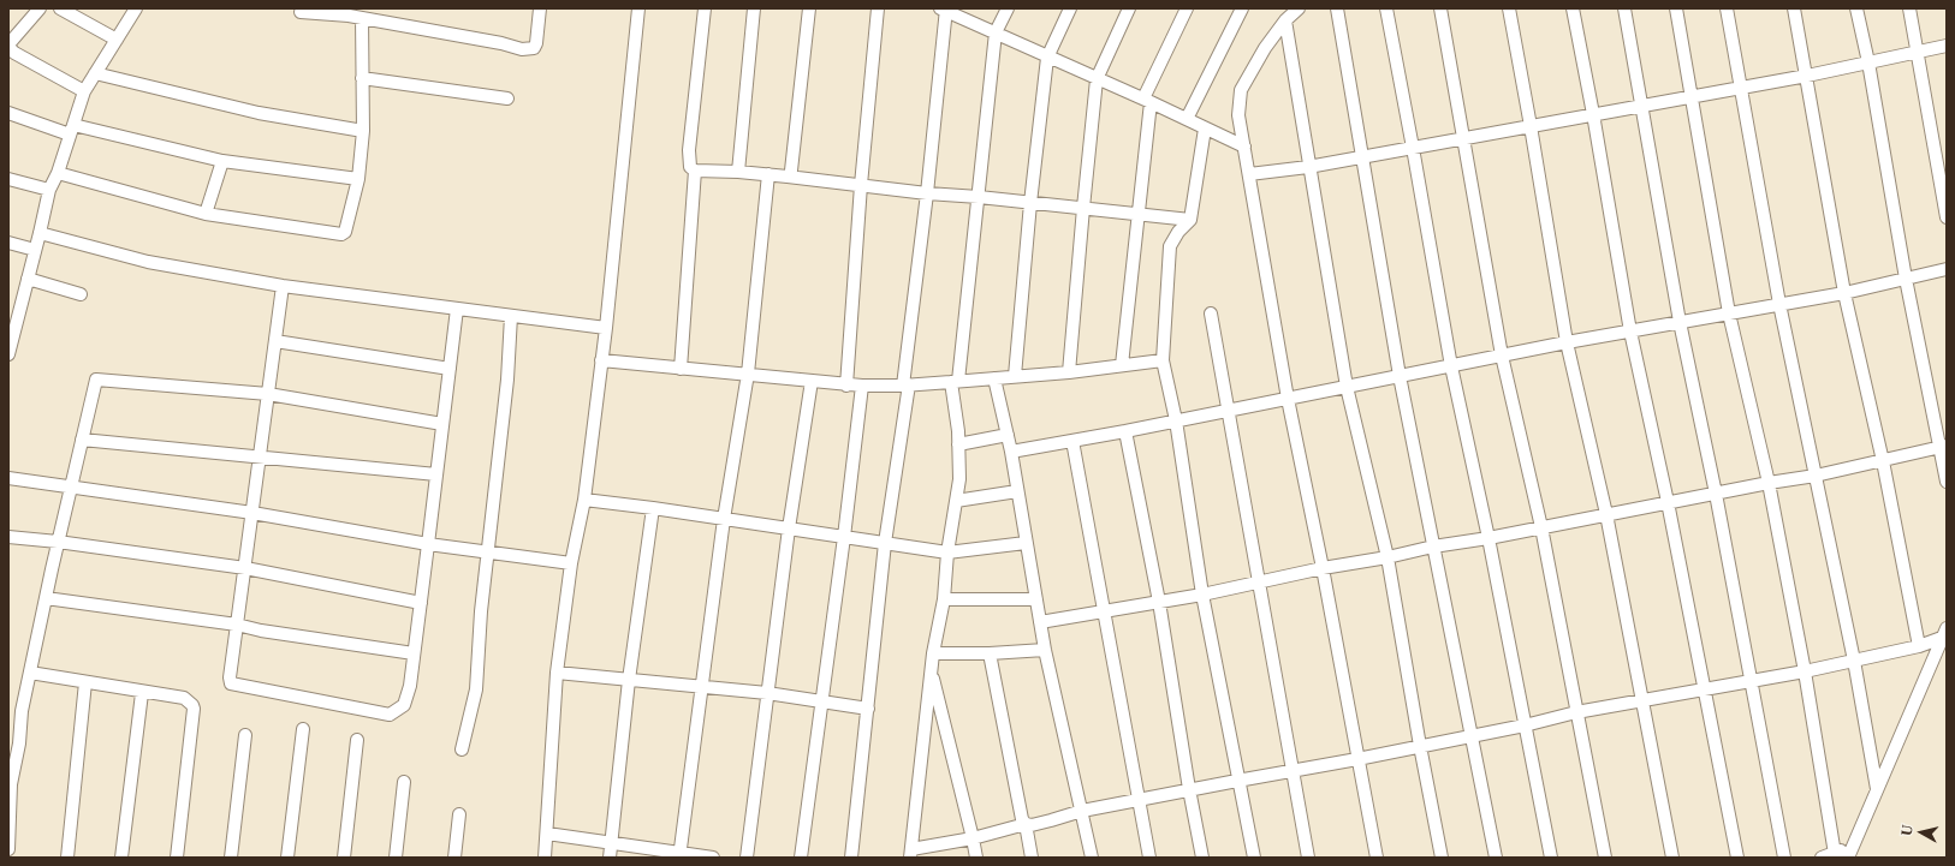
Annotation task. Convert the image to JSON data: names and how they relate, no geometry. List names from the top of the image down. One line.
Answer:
{"north":"left"}
